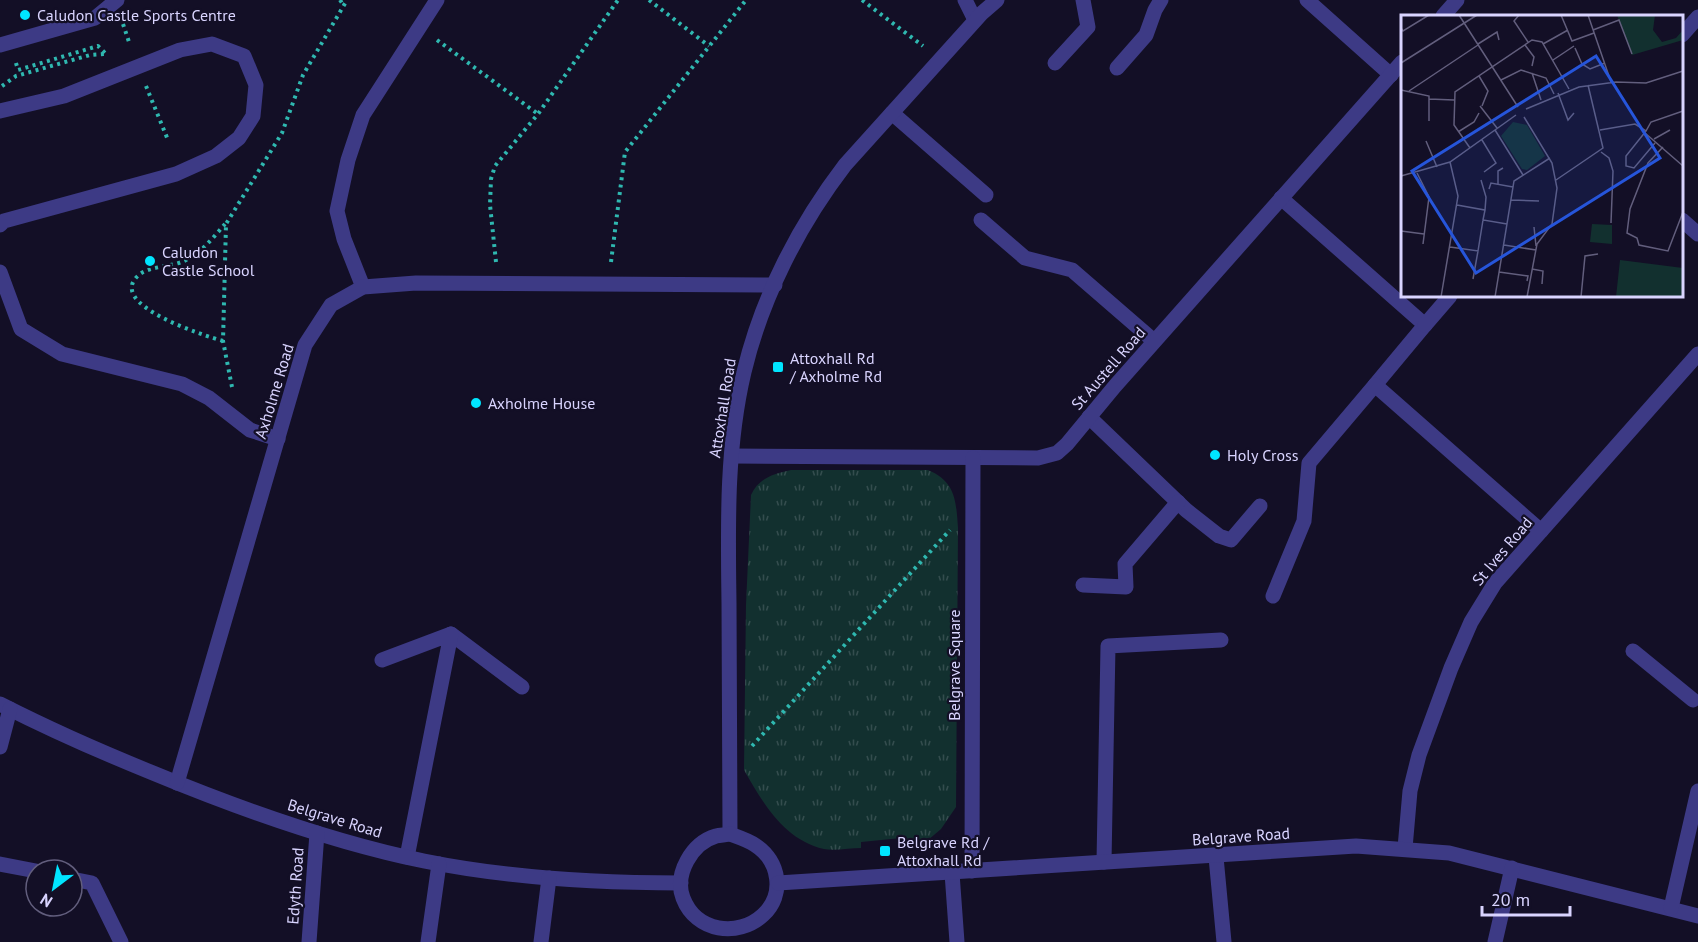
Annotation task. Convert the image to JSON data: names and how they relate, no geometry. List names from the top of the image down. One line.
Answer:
{"streets":{"street":["St Austell Road","Axholme Road","Attoxhall Road","St Ives Road","Belgrave Square","Belgrave Road","Edyth Road"]},"crossings":[["St Austell Road","Attoxhall Road"],["St Austell Road","Belgrave Square"],["Axholme Road","Attoxhall Road"],["Axholme Road","Belgrave Road"],["Attoxhall Road","Belgrave Road"],["St Ives Road","Belgrave Road"],["Belgrave Square","Belgrave Road"],["Belgrave Road","Edyth Road"]],"places":{"other":["Caludon Castle Sports Centre","Caludon Castle School","Axholme House","Holy Cross"],"transit":["Attoxhall Rd / Axholme Rd","Belgrave Rd / Attoxhall Rd"]},"scale_bar":"20 m","north":"bottom left"}
